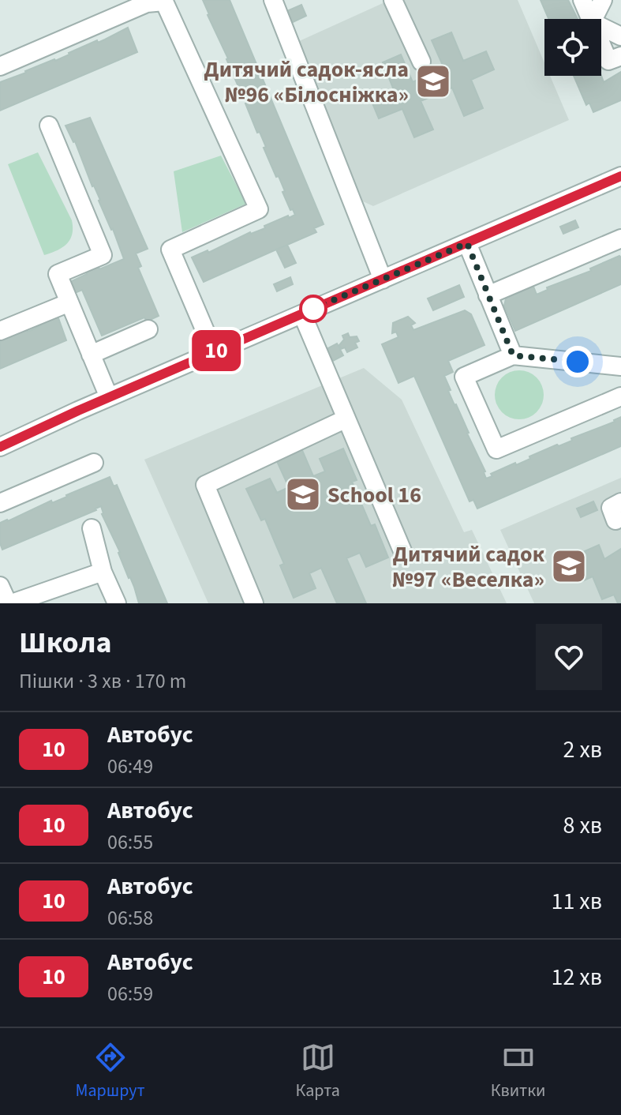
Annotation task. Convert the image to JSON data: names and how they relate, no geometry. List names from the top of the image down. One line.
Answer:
{"places":{"school or university":["Дитячий садок-ясла №96 «Білосніжка»","School 16","Дитячий садок №97 «Веселка»"]},"lines":["bus line 10"],"page":{"on_map":"10","heading":["Школа","Пішки · 3 хв · 170 m"],"list":[{"mark":"10","name":"Автобус","note":"06:49","value":"2 хв"},{"mark":"10","name":"Автобус","note":"06:55","value":"8 хв"},{"mark":"10","name":"Автобус","note":"06:58","value":"11 хв"},{"mark":"10","name":"Автобус","note":"06:59","value":"12 хв"}],"tabs":["Маршрут","Карта","Квитки"]}}
